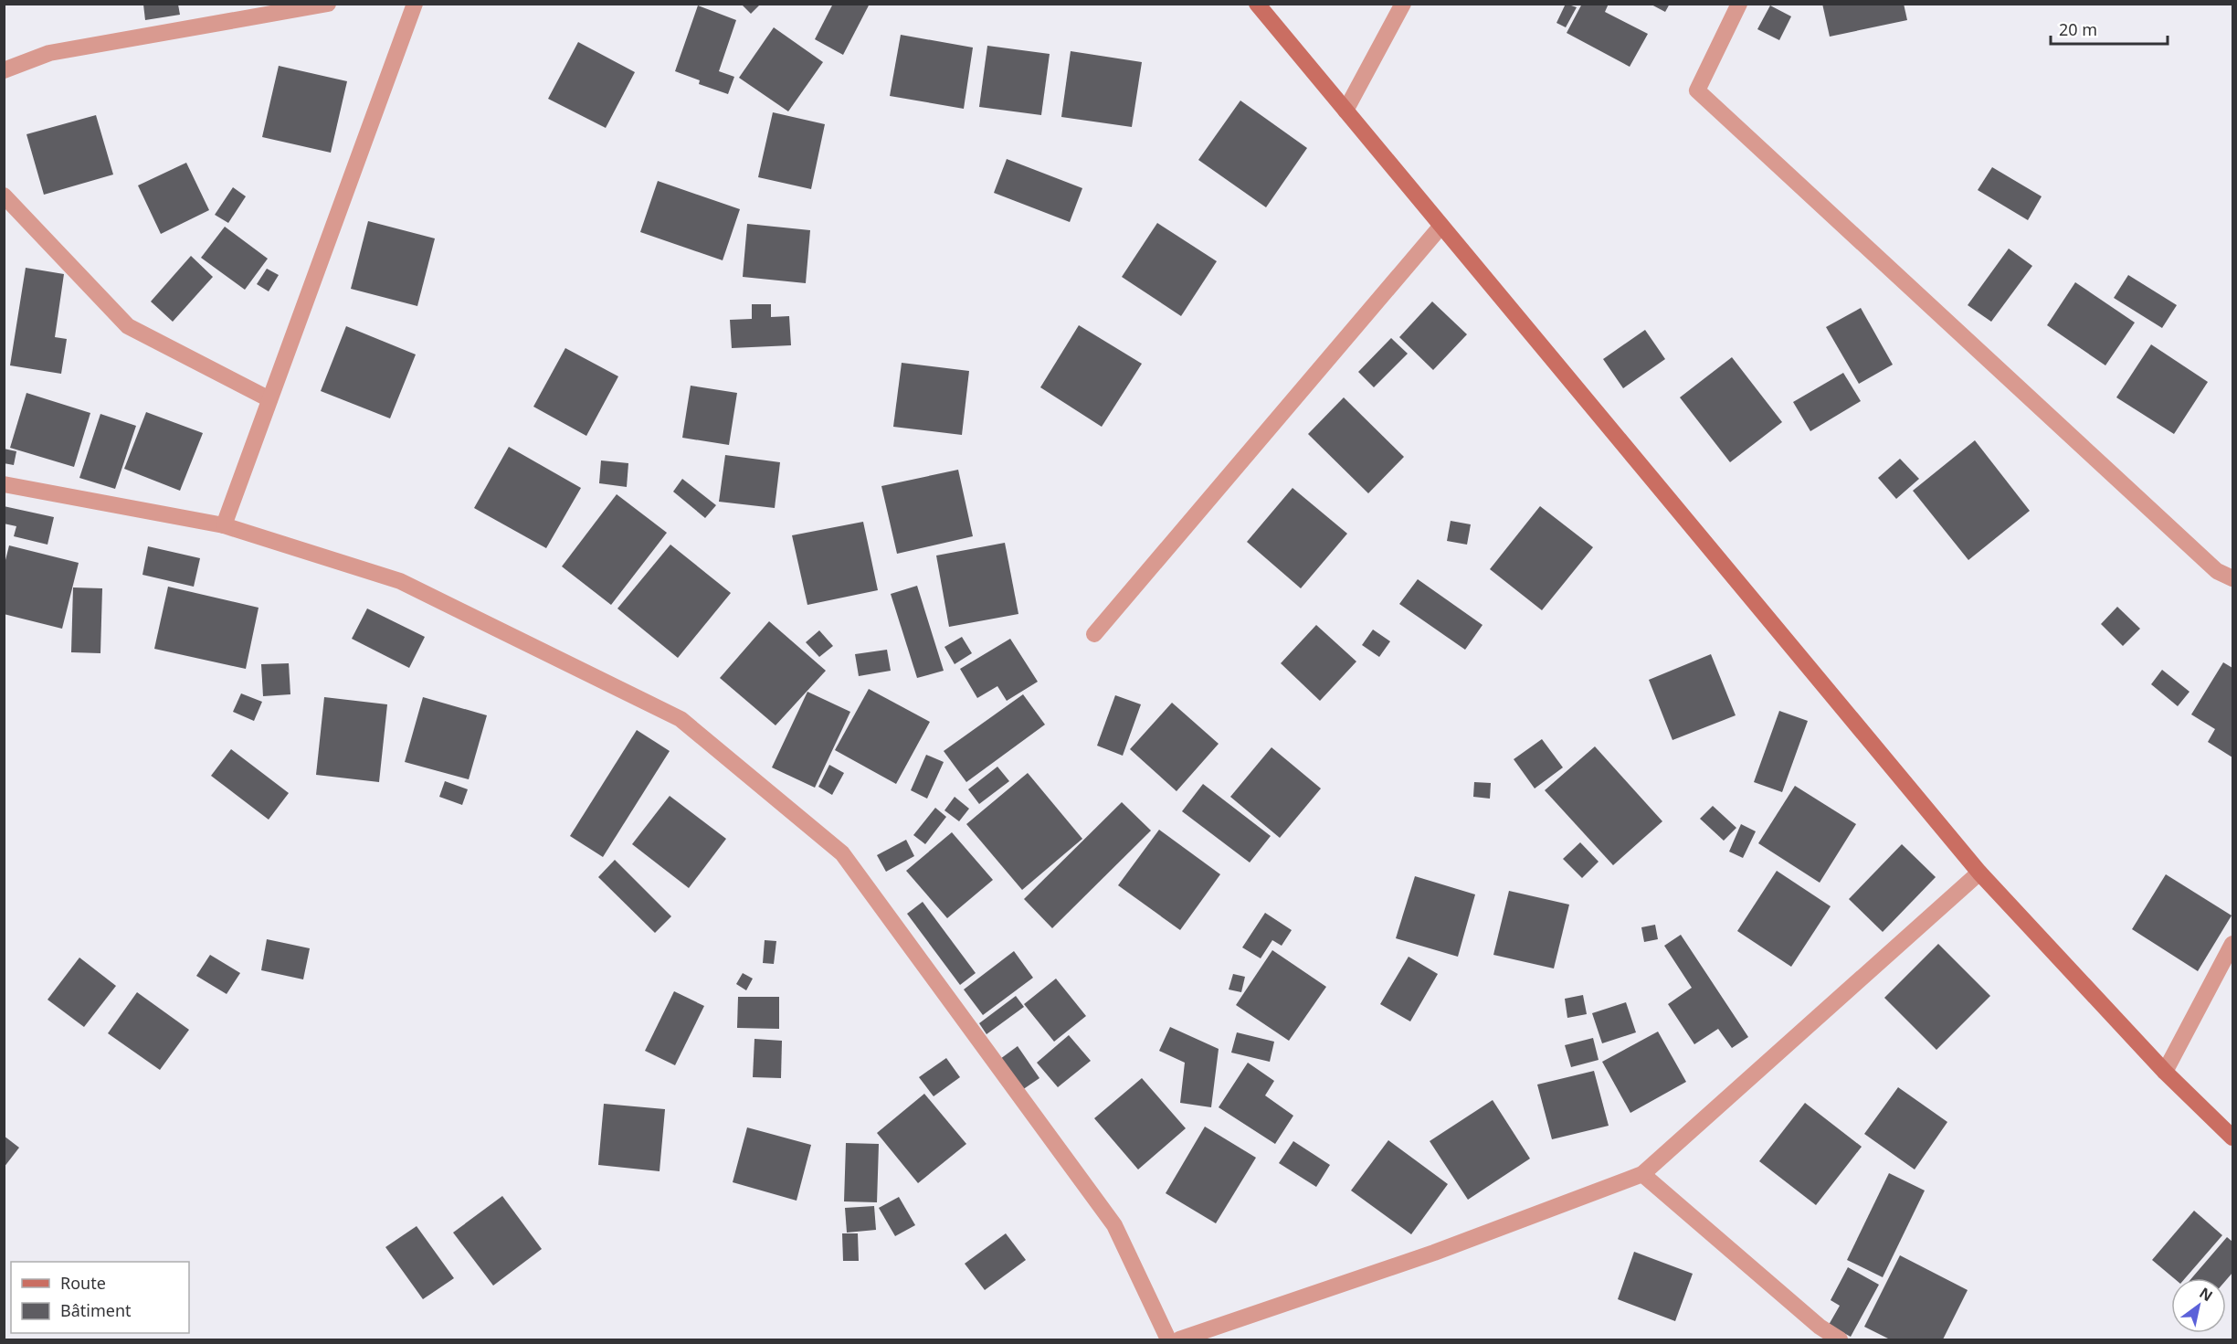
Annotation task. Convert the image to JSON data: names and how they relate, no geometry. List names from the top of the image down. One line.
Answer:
{"legend":["Route","Bâtiment"],"scale_bar":"20 m","north":"top right"}
